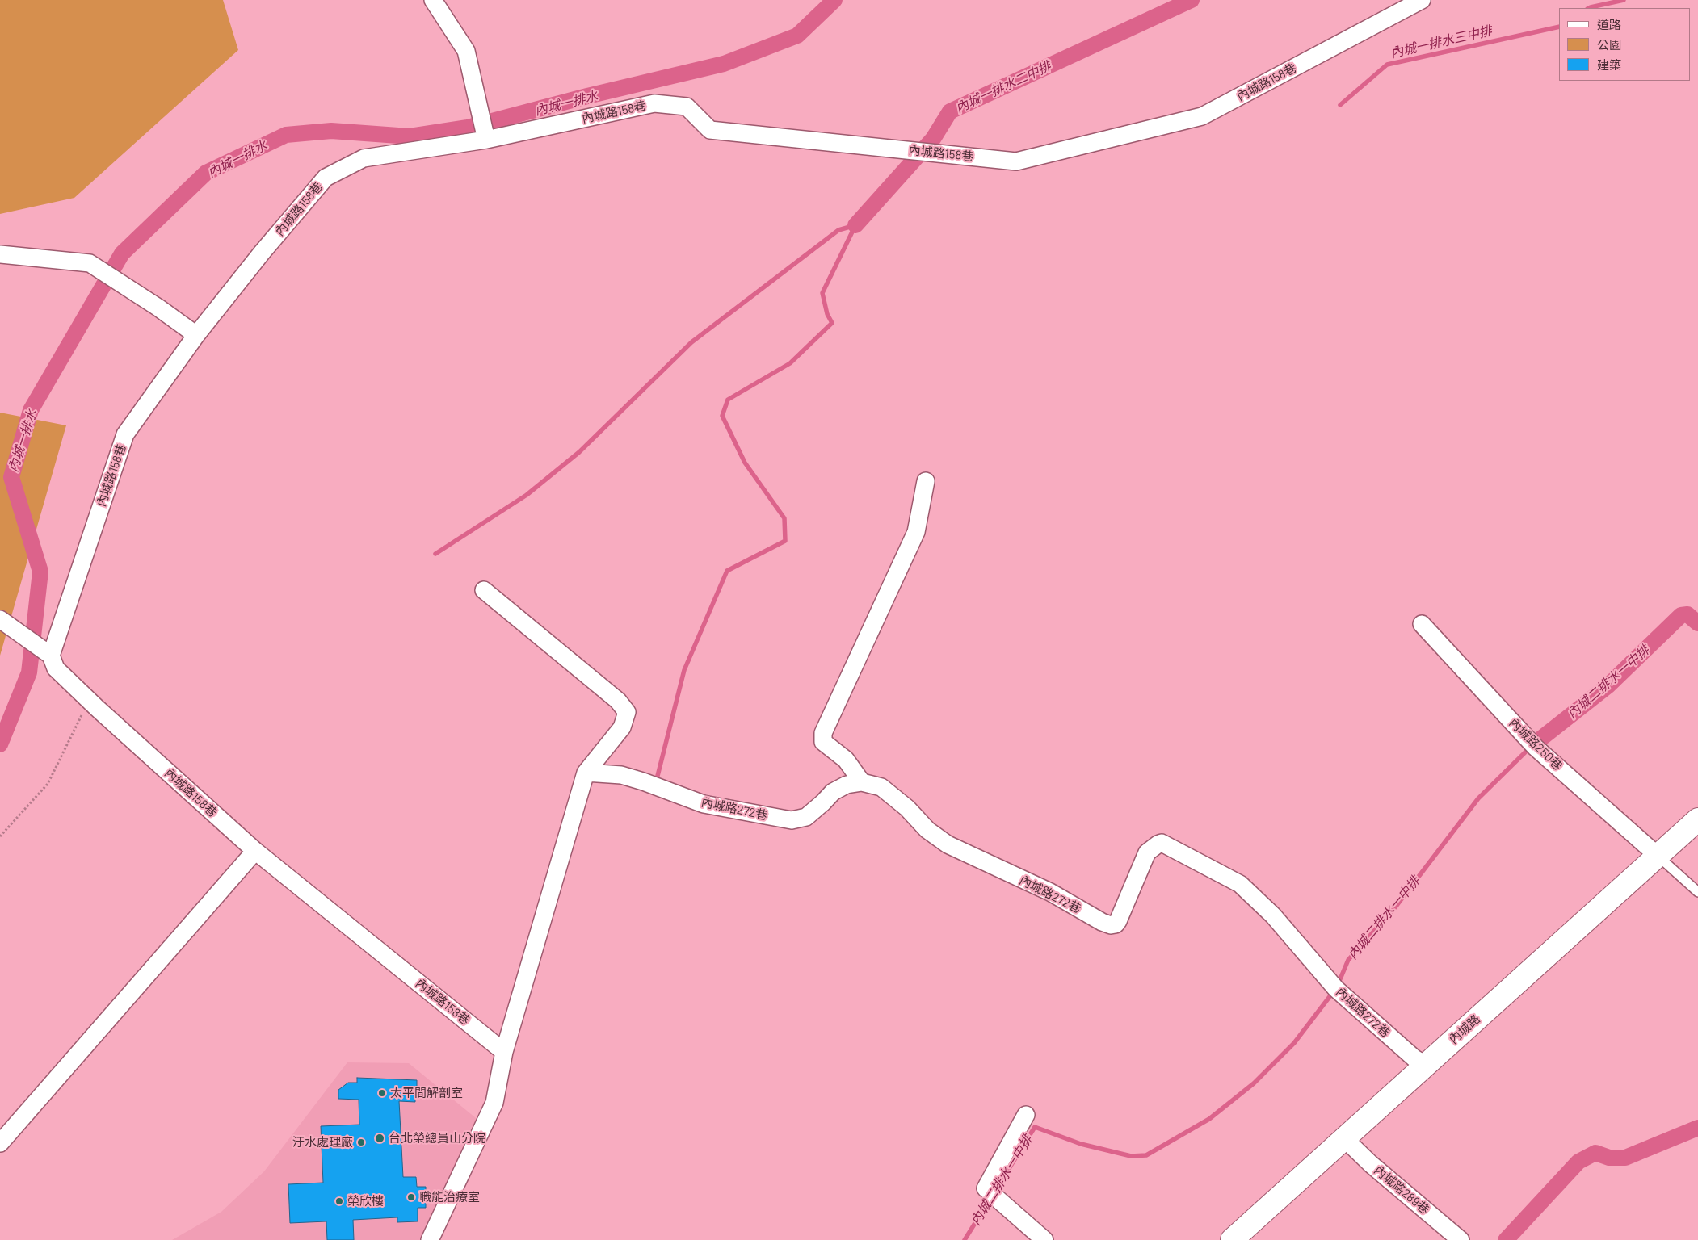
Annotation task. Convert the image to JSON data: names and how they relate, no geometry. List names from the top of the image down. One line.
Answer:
{"streets":{"street":["內城路158巷","內城路250巷","內城路272巷","內城路","內城路289巷"]},"crossings":[["內城路250巷","內城路"],["內城路272巷","內城路"],["內城路","內城路289巷"]],"water":["內城一排水三中排","內城一排水二中排","內城一排水","內城二排水一中排"],"places":["太平間解剖室","台北榮總員山分院","汙水處理廠","職能治療室","榮欣樓"],"legend":["道路","公園","建築"]}
